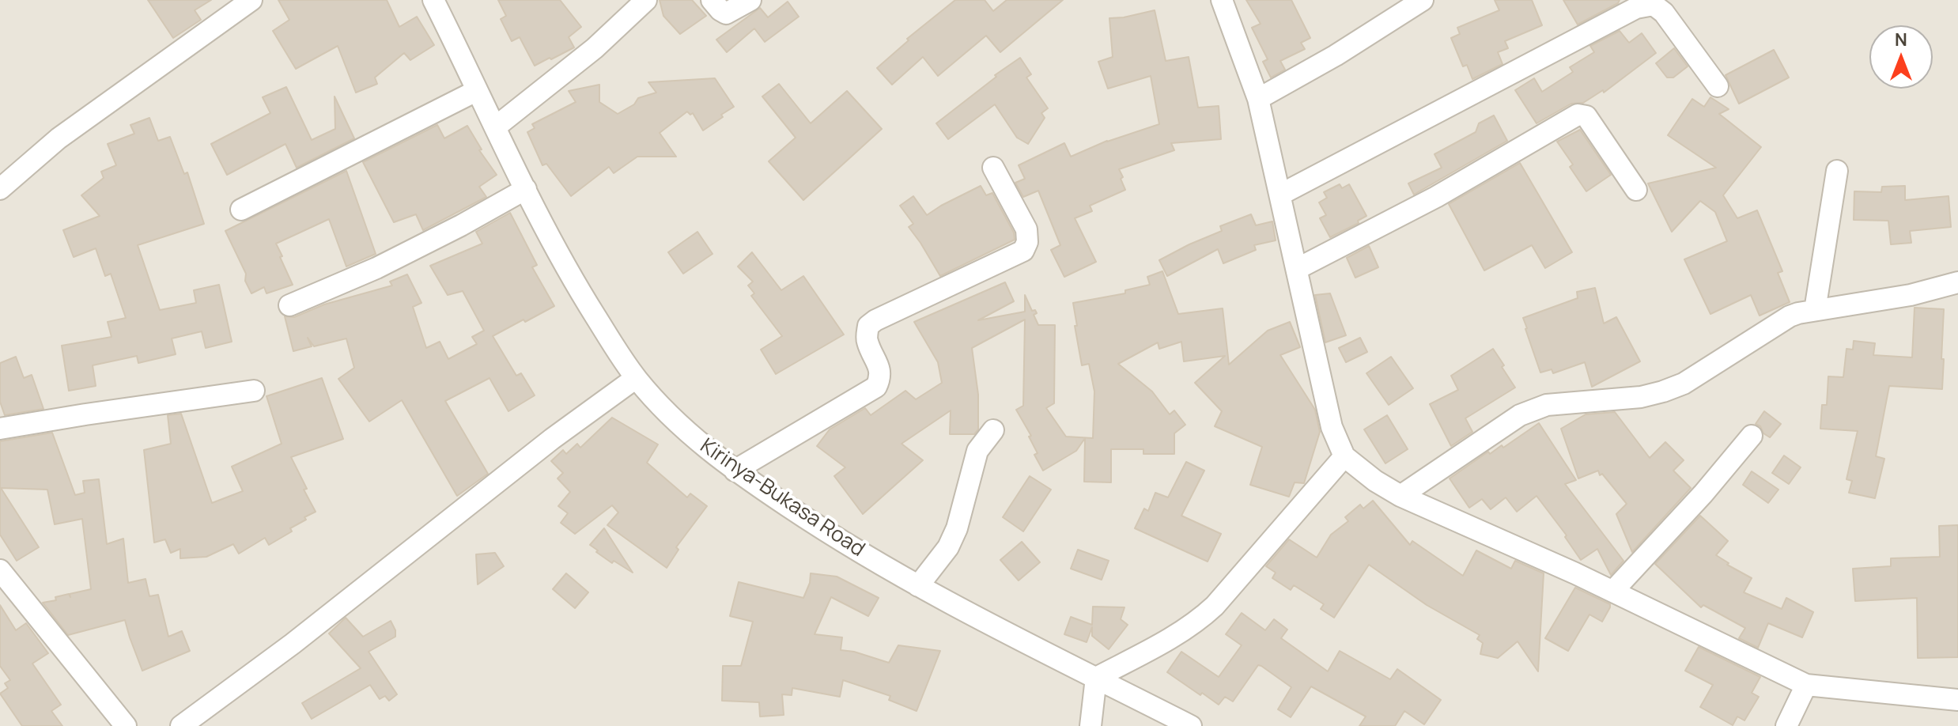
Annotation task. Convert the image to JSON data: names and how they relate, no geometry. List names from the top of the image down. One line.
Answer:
{"streets":{"street":["Kirinya-Bukasa Road"]},"north":"top"}
